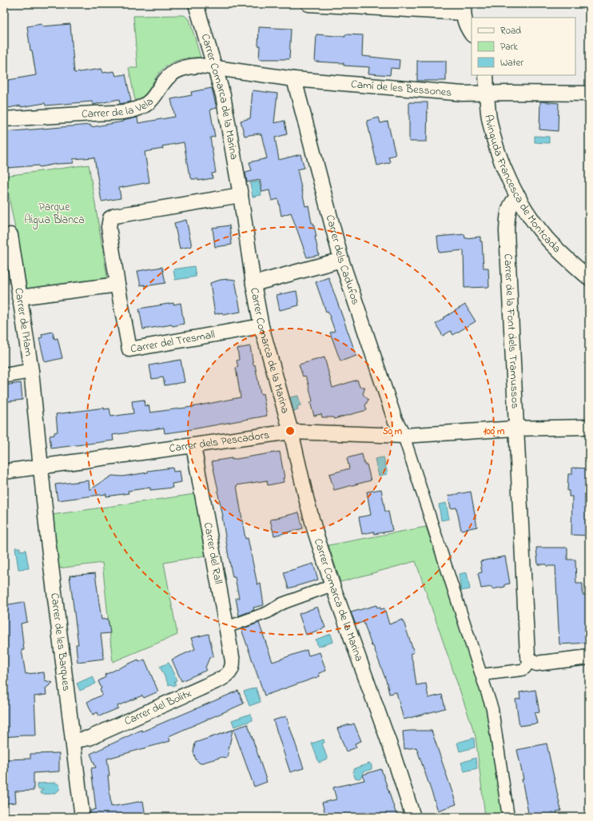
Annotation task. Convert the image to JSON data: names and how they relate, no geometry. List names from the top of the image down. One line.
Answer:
{"streets":{"street":["Camí de les Bessones","Carrer Comarca de la Marina","Carrer de la Vela","Avinguda Francesca de Montcada","Carrer dels Cadufos","Carrer de l’Ham","Carrer de la Font dels Tramussos","Carrer del Tresmall","Carrer dels Pescadors","Carrer del Rall","Carrer de les Barques","Carrer del Bolitx"]},"crossings":[["Camí de les Bessones","Carrer Comarca de la Marina"],["Camí de les Bessones","Carrer de la Vela"],["Camí de les Bessones","Avinguda Francesca de Montcada"],["Camí de les Bessones","Carrer dels Cadufos"],["Carrer Comarca de la Marina","Carrer de la Vela"],["Carrer Comarca de la Marina","Carrer del Tresmall"],["Carrer Comarca de la Marina","Carrer dels Pescadors"],["Avinguda Francesca de Montcada","Carrer de la Font dels Tramussos"],["Carrer dels Cadufos","Carrer dels Pescadors"],["Carrer de l’Ham","Carrer dels Pescadors"],["Carrer de l’Ham","Carrer de les Barques"],["Carrer de la Font dels Tramussos","Carrer dels Pescadors"],["Carrer dels Pescadors","Carrer del Rall"],["Carrer dels Pescadors","Carrer de les Barques"],["Carrer del Rall","Carrer del Bolitx"],["Carrer de les Barques","Carrer del Bolitx"]],"parks":["Parque Aigua Blanca"],"legend":["Road","Park","Water"],"rings":["50 m","100 m"]}
